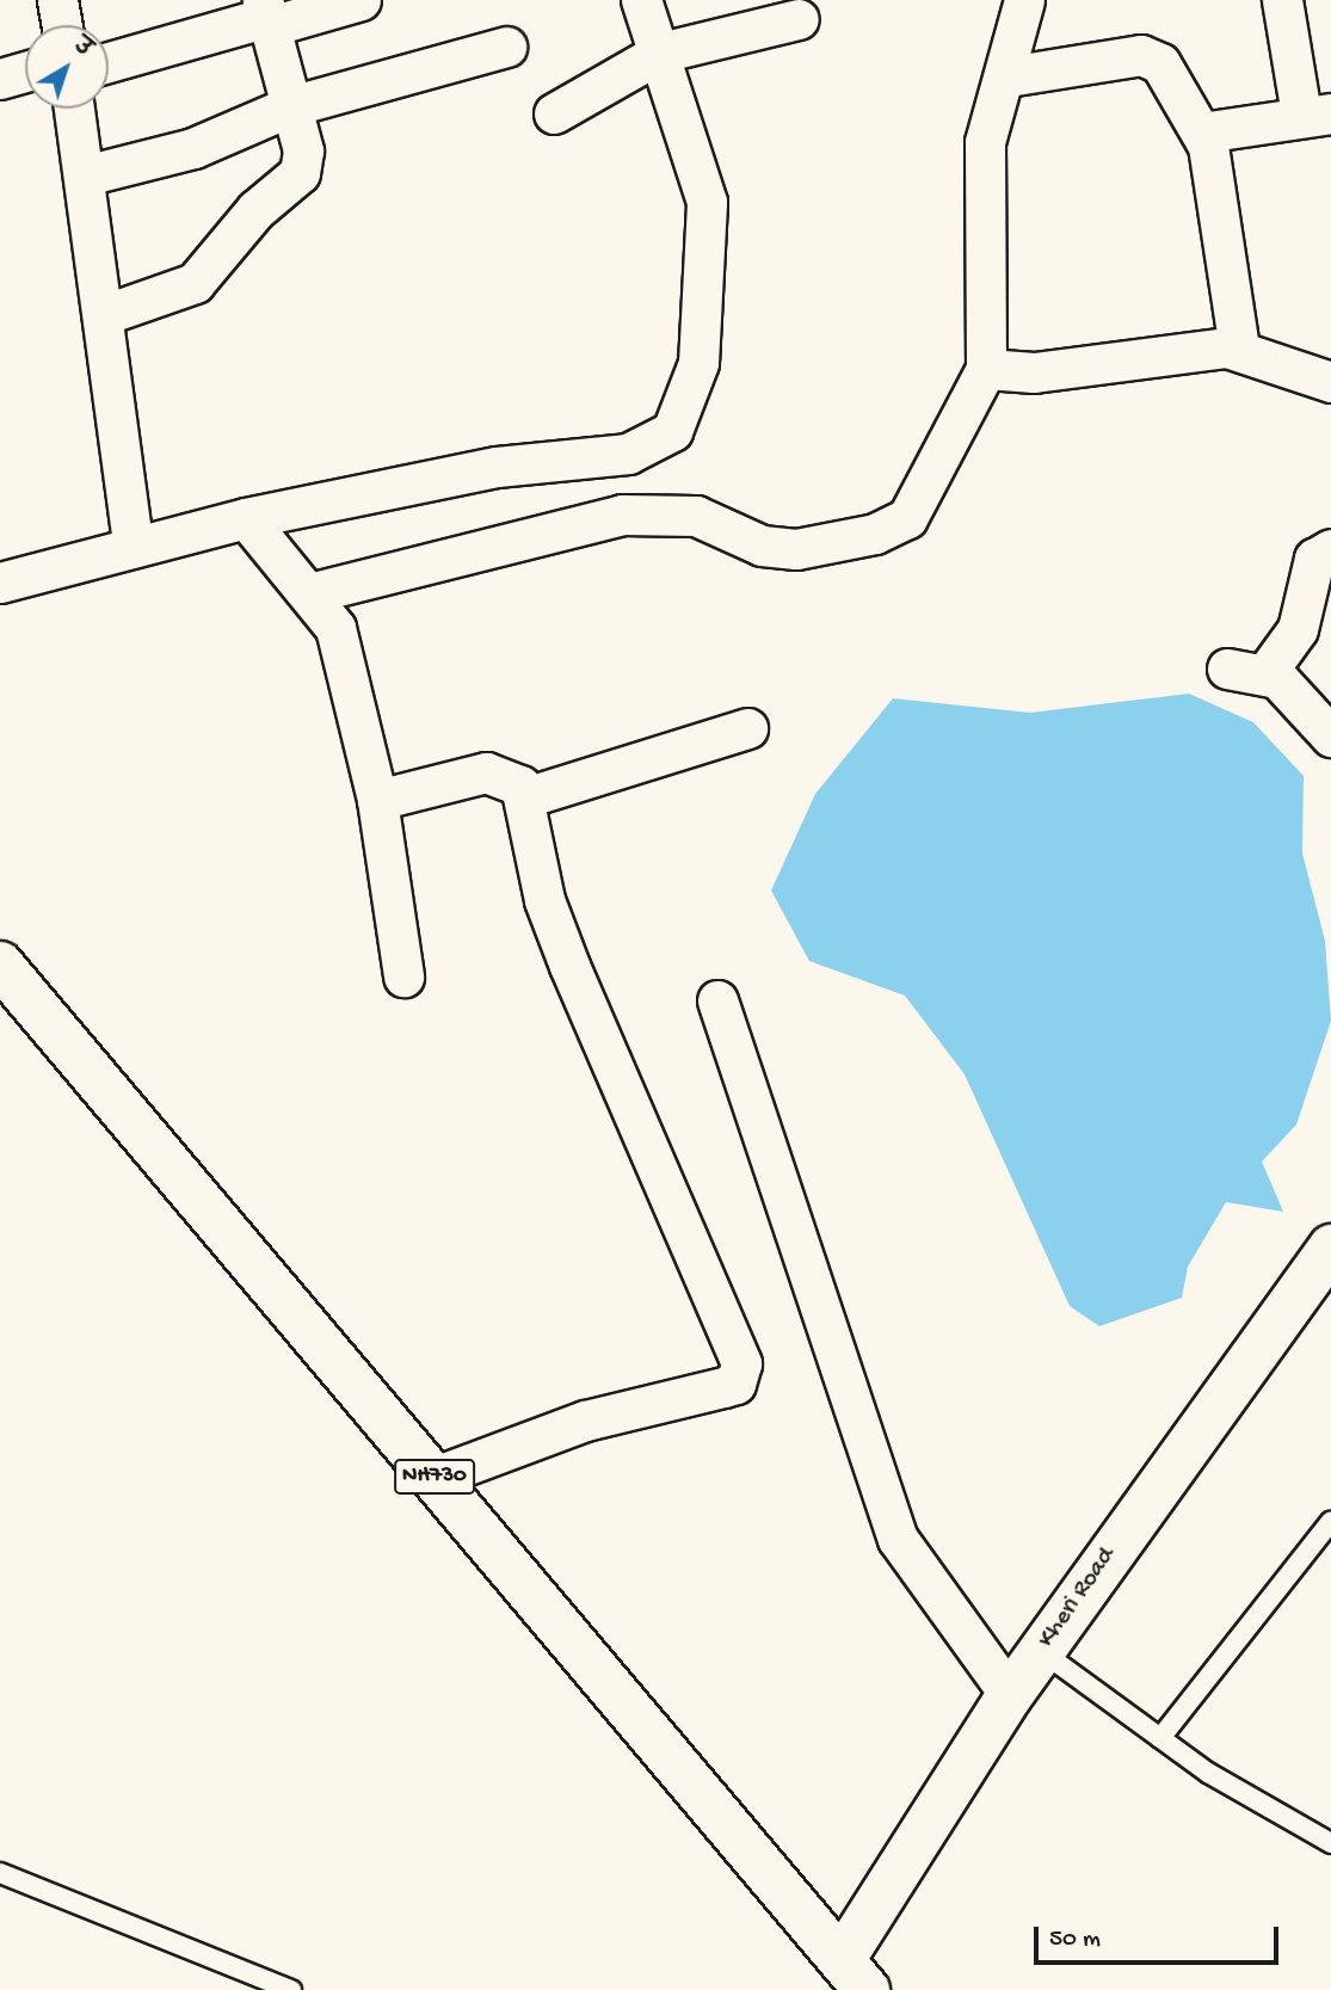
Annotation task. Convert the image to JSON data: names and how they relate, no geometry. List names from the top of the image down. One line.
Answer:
{"streets":{"main road":["NH730","Kheri Road"]},"crossings":[["NH730","Kheri Road"]],"scale_bar":"50 m","north":"top right"}
